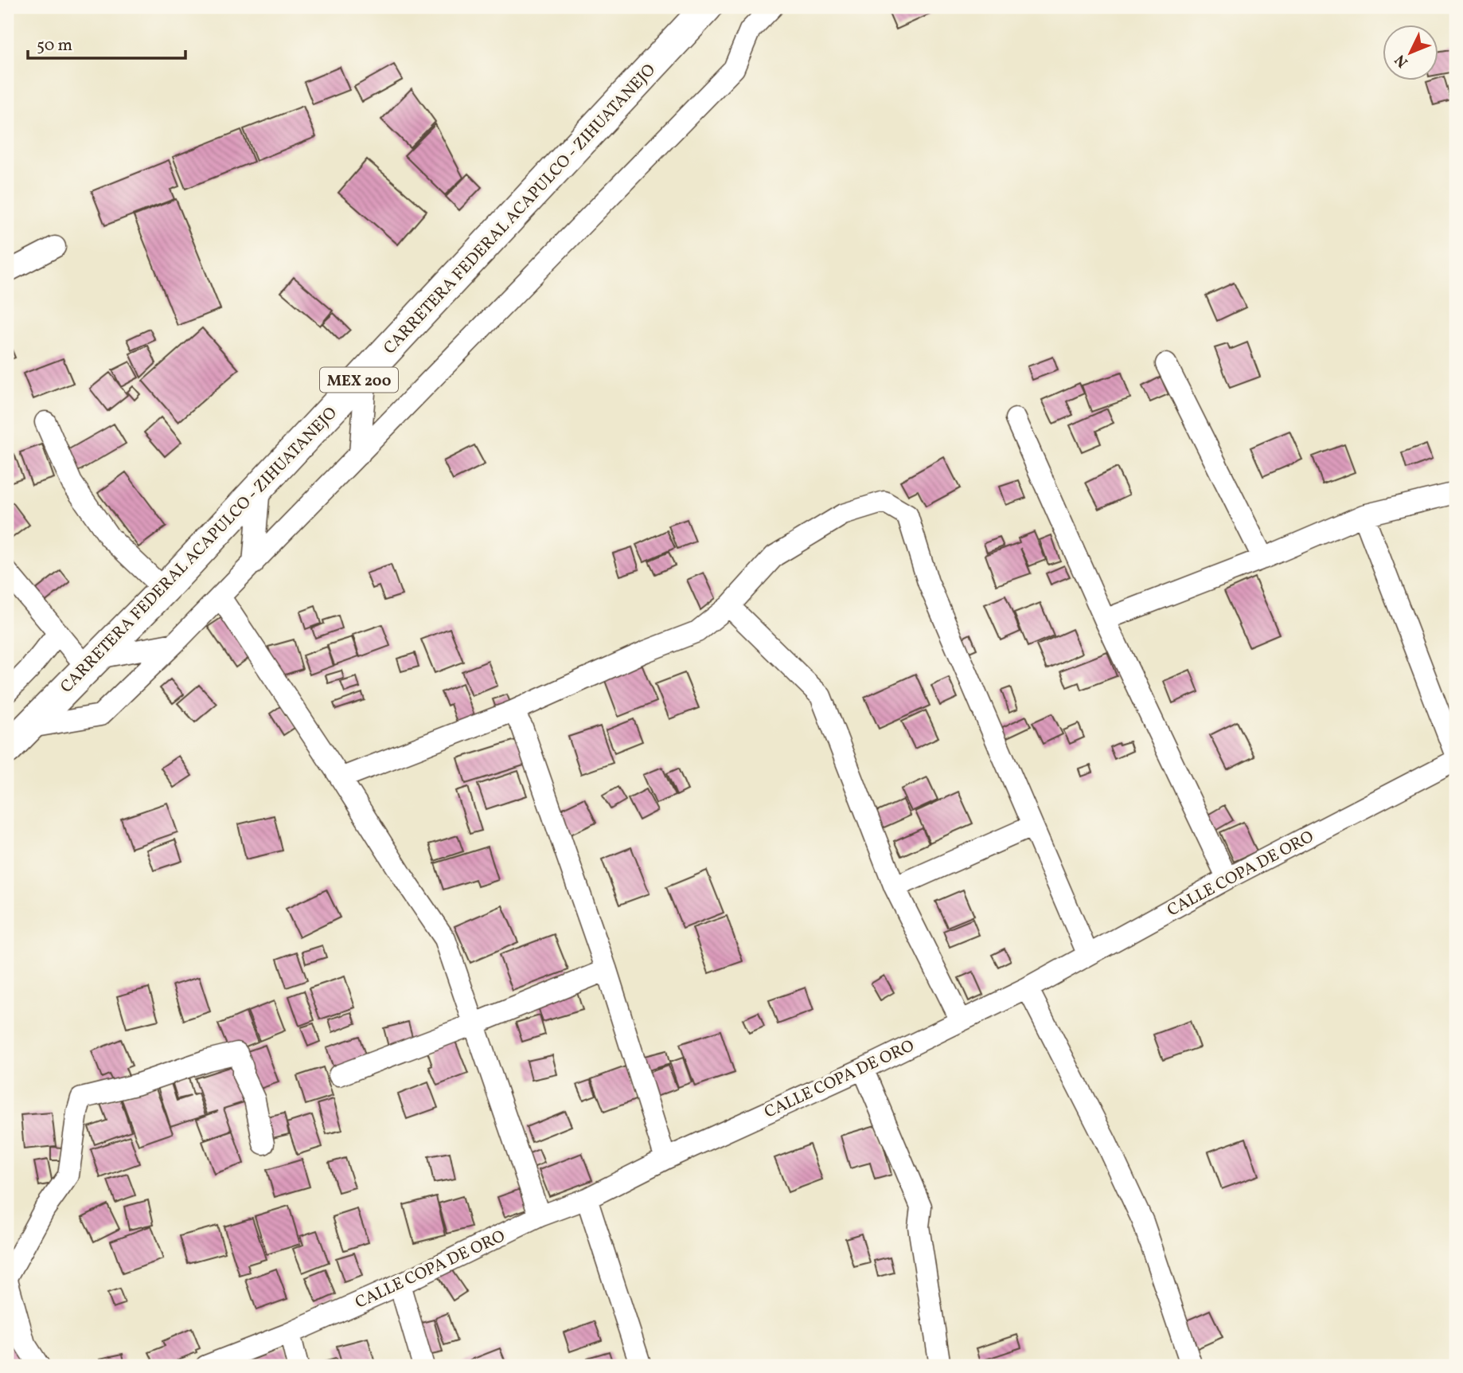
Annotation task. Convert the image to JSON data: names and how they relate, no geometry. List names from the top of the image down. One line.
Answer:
{"streets":{"main road":["CARRETERA FEDERAL ACAPULCO - ZIHUATANEJO","MEX 200"],"street":["CALLE COPA DE ORO"]},"scale_bar":"50 m","north":"bottom left"}
